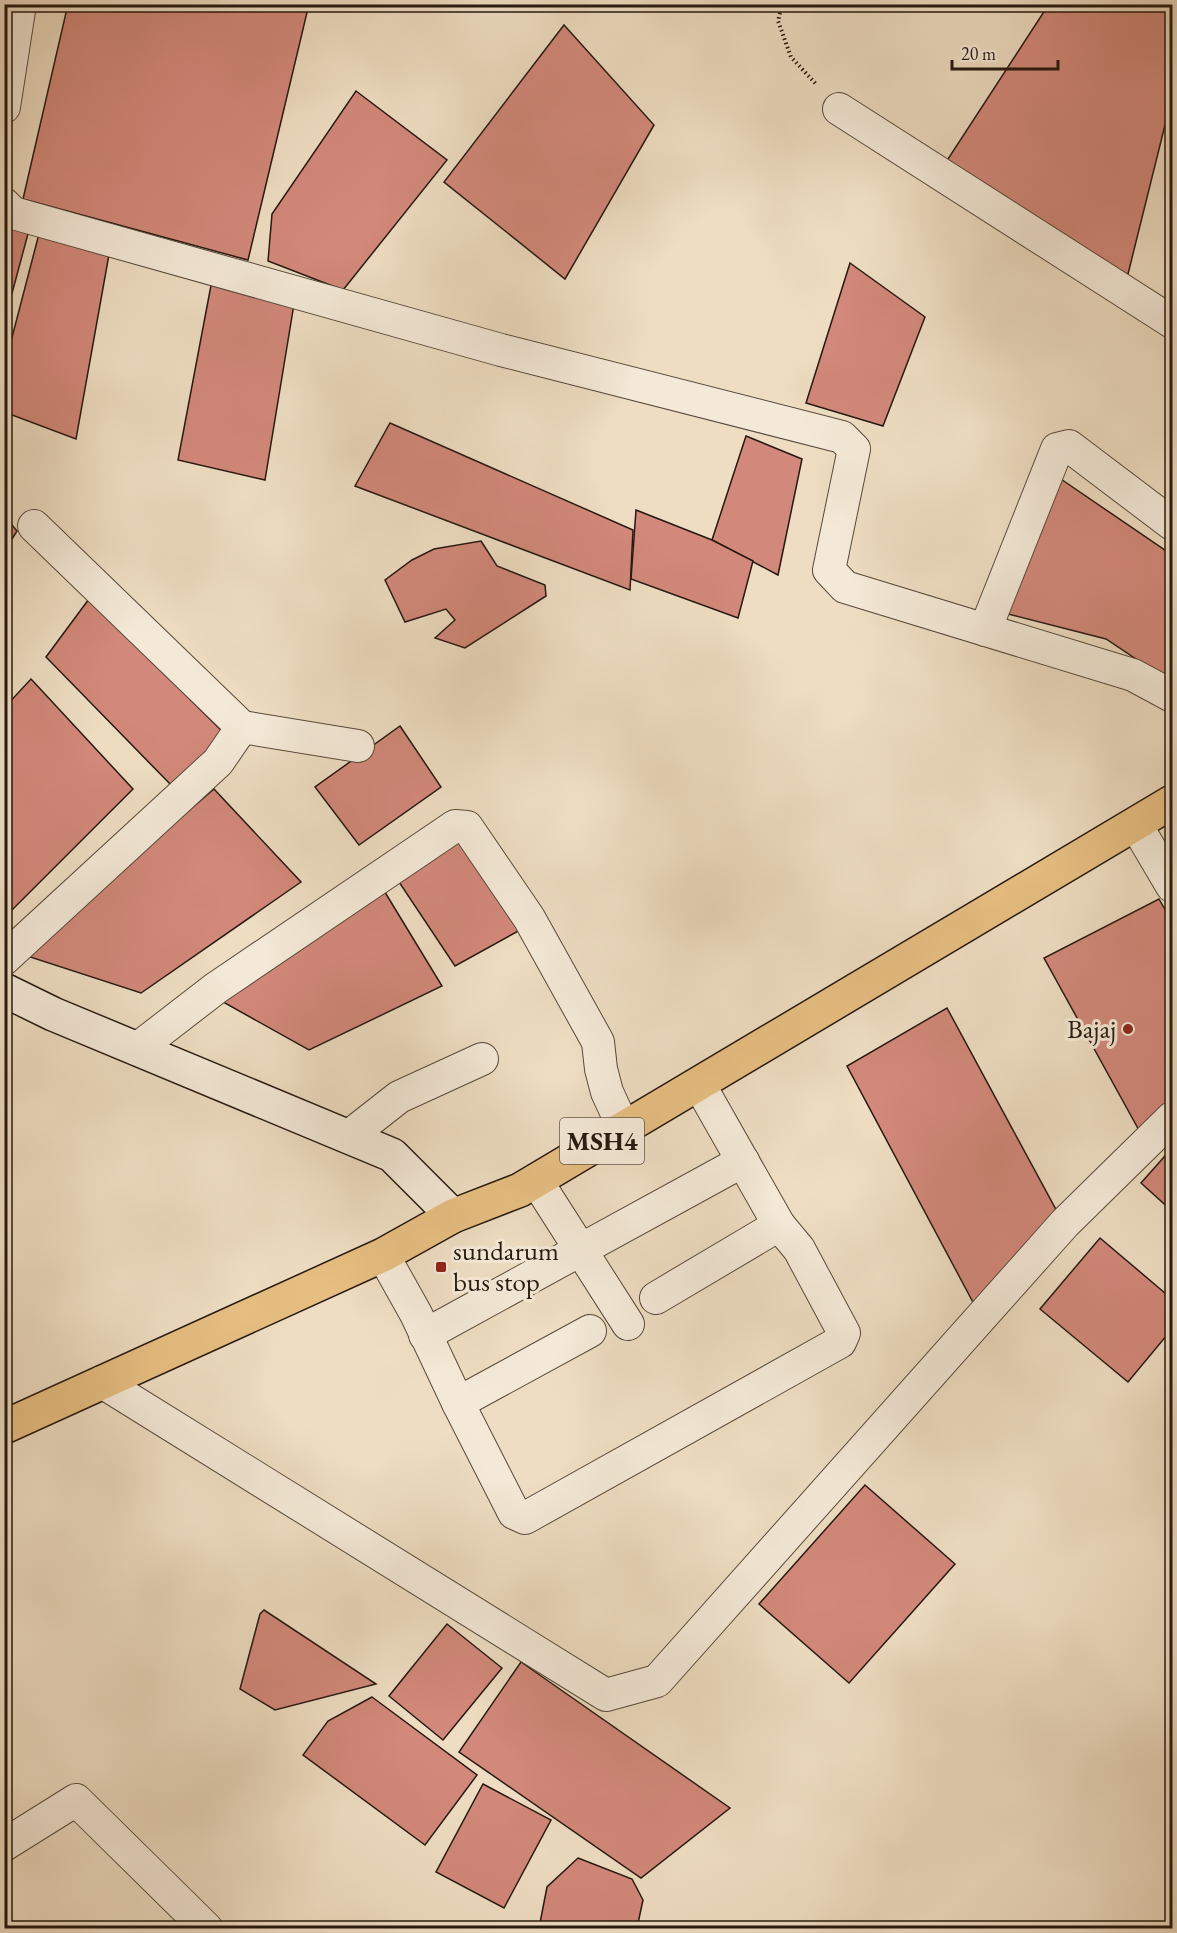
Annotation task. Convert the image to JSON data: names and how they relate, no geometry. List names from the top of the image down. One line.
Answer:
{"streets":{"main road":["MSH4"]},"places":{"other":["Bajaj"],"transit":["sundarum bus stop"]},"scale_bar":"20 m"}
